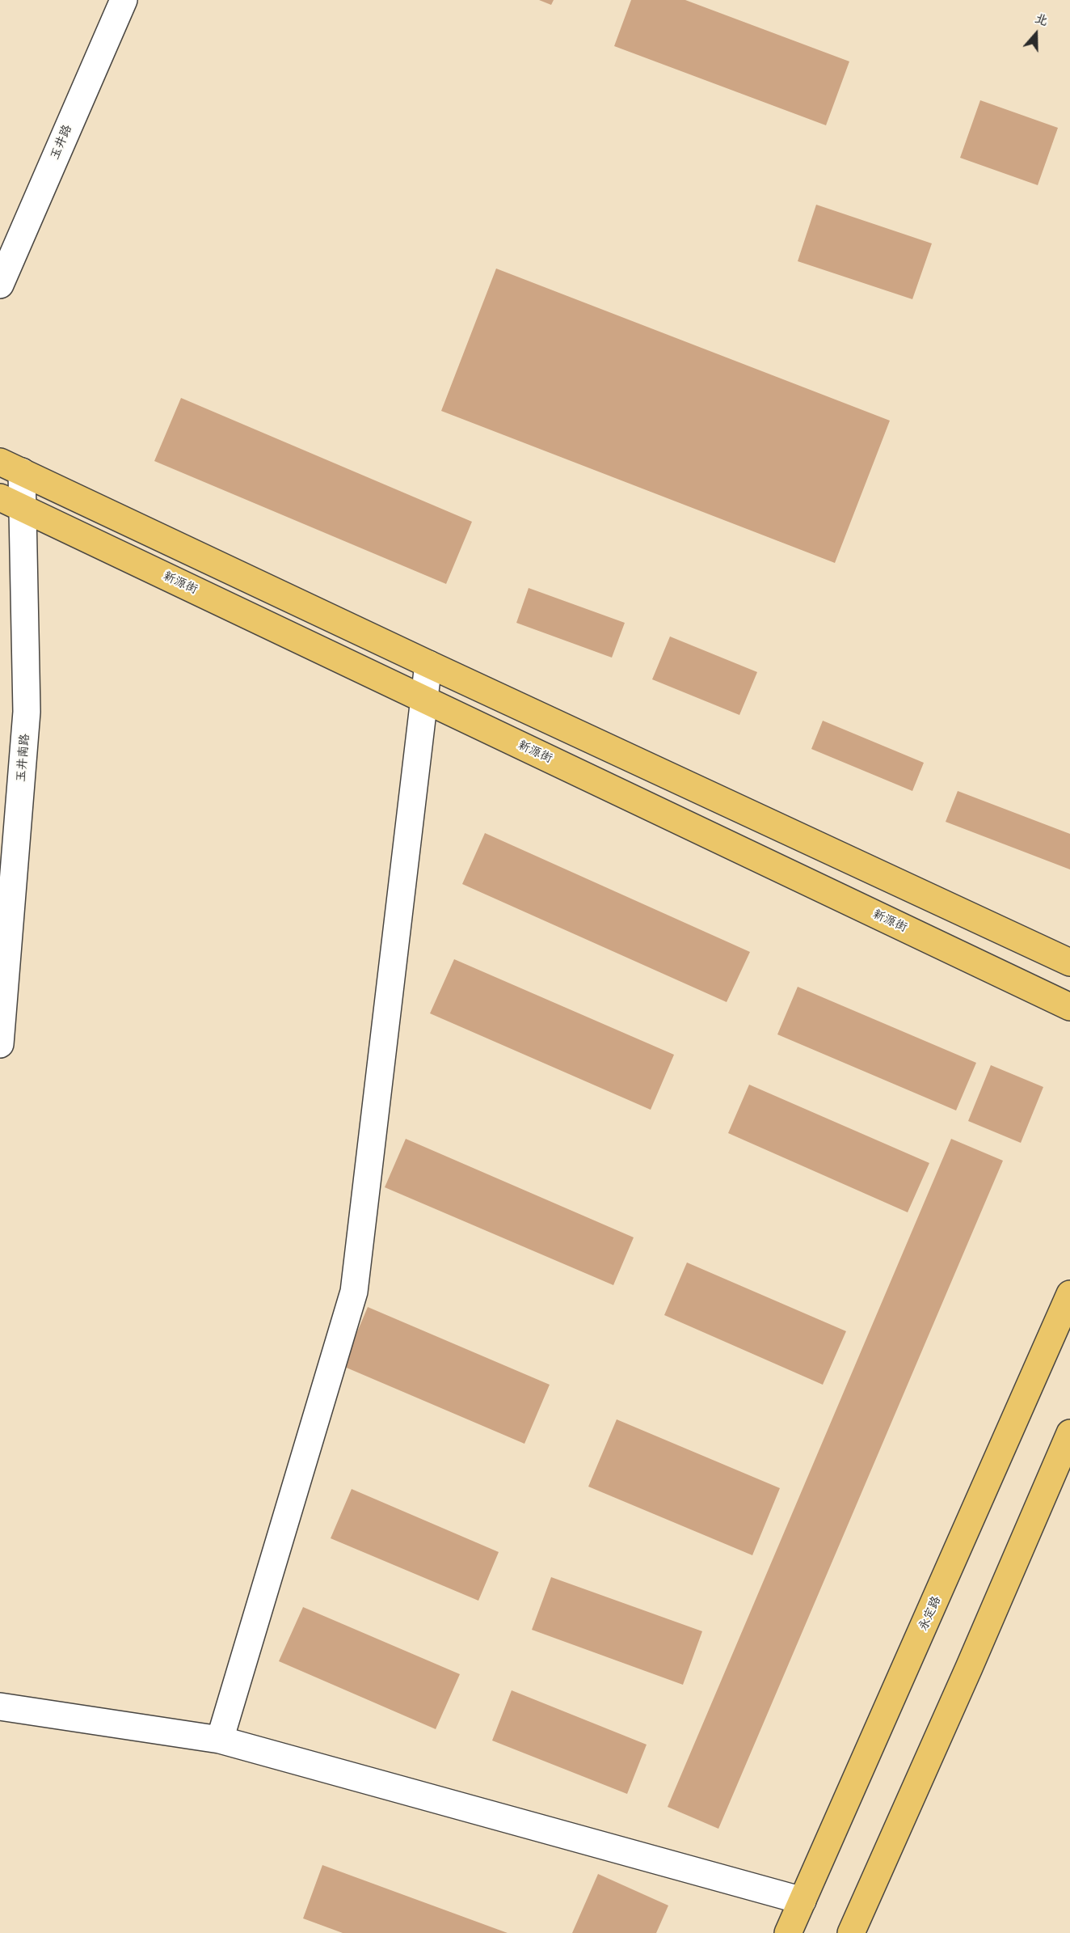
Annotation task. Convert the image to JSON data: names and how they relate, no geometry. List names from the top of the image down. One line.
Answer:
{"streets":{"main road":["新源街","永定路"],"street":["玉井路","玉井南路"]},"crossings":[["新源街","玉井南路"]],"north":"top"}
